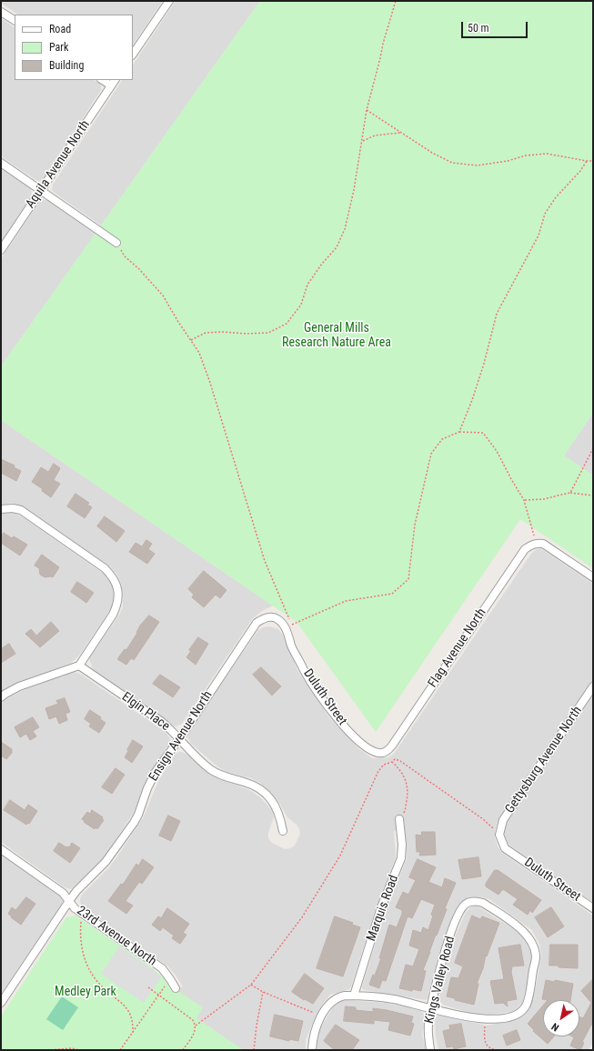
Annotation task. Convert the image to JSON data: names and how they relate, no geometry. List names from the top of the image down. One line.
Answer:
{"streets":{"street":["Aquila Avenue North","Flag Avenue North","Duluth Street","Elgin Place","Ensign Avenue North","Gettysburg Avenue North","Marquis Road","23rd Avenue North","Kings Valley Road"]},"crossings":[["Flag Avenue North","Duluth Street"],["Duluth Street","Ensign Avenue North"],["Duluth Street","Gettysburg Avenue North"],["Elgin Place","Ensign Avenue North"],["Ensign Avenue North","23rd Avenue North"]],"parks":["General Mills Research Nature Area","Medley Park"],"legend":["Road","Park","Building"],"scale_bar":"50 m","north":"bottom left"}
